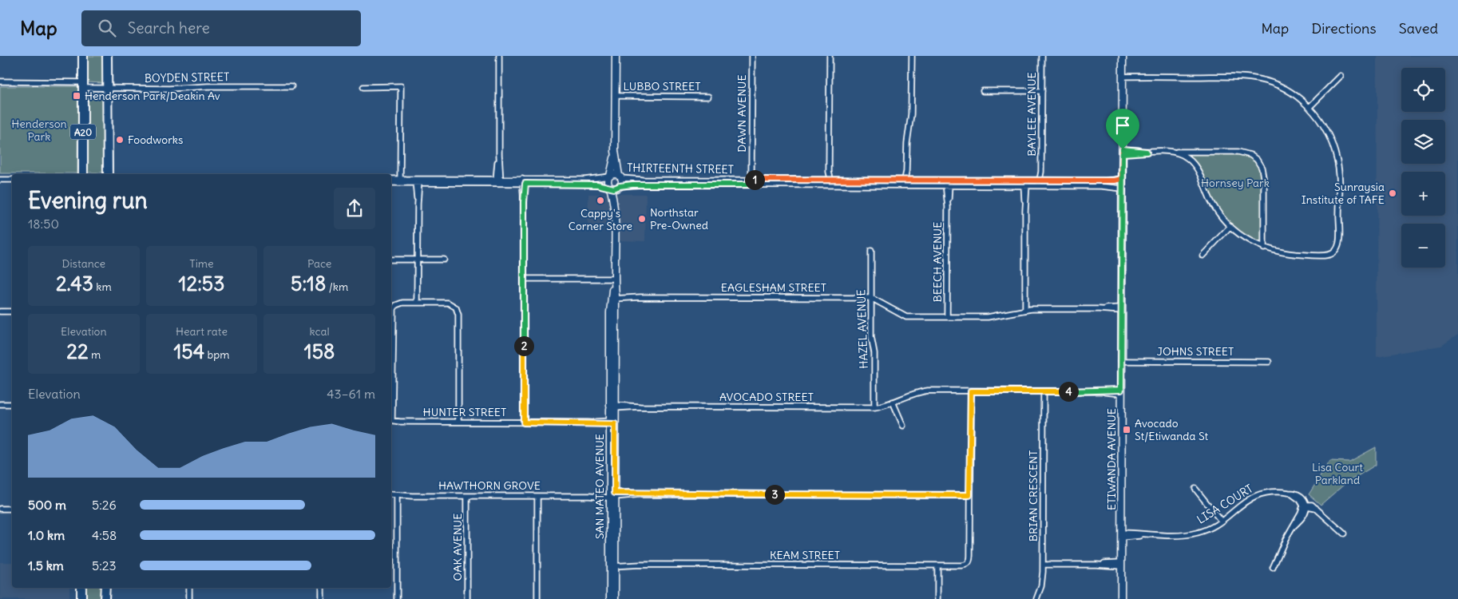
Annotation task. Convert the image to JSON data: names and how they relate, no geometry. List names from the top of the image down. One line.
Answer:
{"streets":{"highway":["A20"],"street":["BOYDEN STREET","LUBBO STREET","DAWN AVENUE","BAYLEE AVENUE","THIRTEENTH STREET","BEECH AVENUE","EAGLESHAM STREET","HAZEL AVENUE","JOHNS STREET","AVOCADO STREET","HUNTER STREET","ETIWANDA AVENUE","HAWTHORN GROVE","SAN MATEO AVENUE","BRIAN CRESCENT","LISA COURT","OAK AVENUE","KEAM STREET"]},"crossings":[["BOYDEN STREET","A20"],["DAWN AVENUE","THIRTEENTH STREET"],["BAYLEE AVENUE","THIRTEENTH STREET"],["THIRTEENTH STREET","BEECH AVENUE"],["THIRTEENTH STREET","ETIWANDA AVENUE"],["THIRTEENTH STREET","SAN MATEO AVENUE"],["BEECH AVENUE","EAGLESHAM STREET"],["EAGLESHAM STREET","HAZEL AVENUE"],["EAGLESHAM STREET","SAN MATEO AVENUE"],["HAZEL AVENUE","AVOCADO STREET"],["JOHNS STREET","ETIWANDA AVENUE"],["AVOCADO STREET","ETIWANDA AVENUE"],["AVOCADO STREET","SAN MATEO AVENUE"],["AVOCADO STREET","BRIAN CRESCENT"],["HUNTER STREET","SAN MATEO AVENUE"],["ETIWANDA AVENUE","LISA COURT"],["HAWTHORN GROVE","SAN MATEO AVENUE"],["HAWTHORN GROVE","OAK AVENUE"],["HAWTHORN GROVE","KEAM STREET"],["SAN MATEO AVENUE","KEAM STREET"]],"parks":["Henderson Park","Hornsey Park","Lisa Court Parkland"],"places":{"transit":["Henderson Park/Deakin Av","Avocado St/Etiwanda St"],"other":["Foodworks","Sunraysia Institute of TAFE","Cappy's Corner Store","Northstar Pre-Owned"]},"page":{"header":"Map","search":"Search here","nav":["Map","Directions","Saved"],"map_buttons":["+","−"],"pins":["1","2","4","3"],"heading":["Evening run","18:50"],"stats":[["Distance","2.43 km"],["Time","12:53"],["Pace","5:18 /km"],["Elevation","22 m"],["Heart rate","154 bpm"],["kcal","158"]],"chart":["Elevation","43–61 m"],"list":[{"name":"500 m","note":"5:26"},{"name":"1.0 km","note":"4:58"},{"name":"1.5 km","note":"5:23"}]}}
